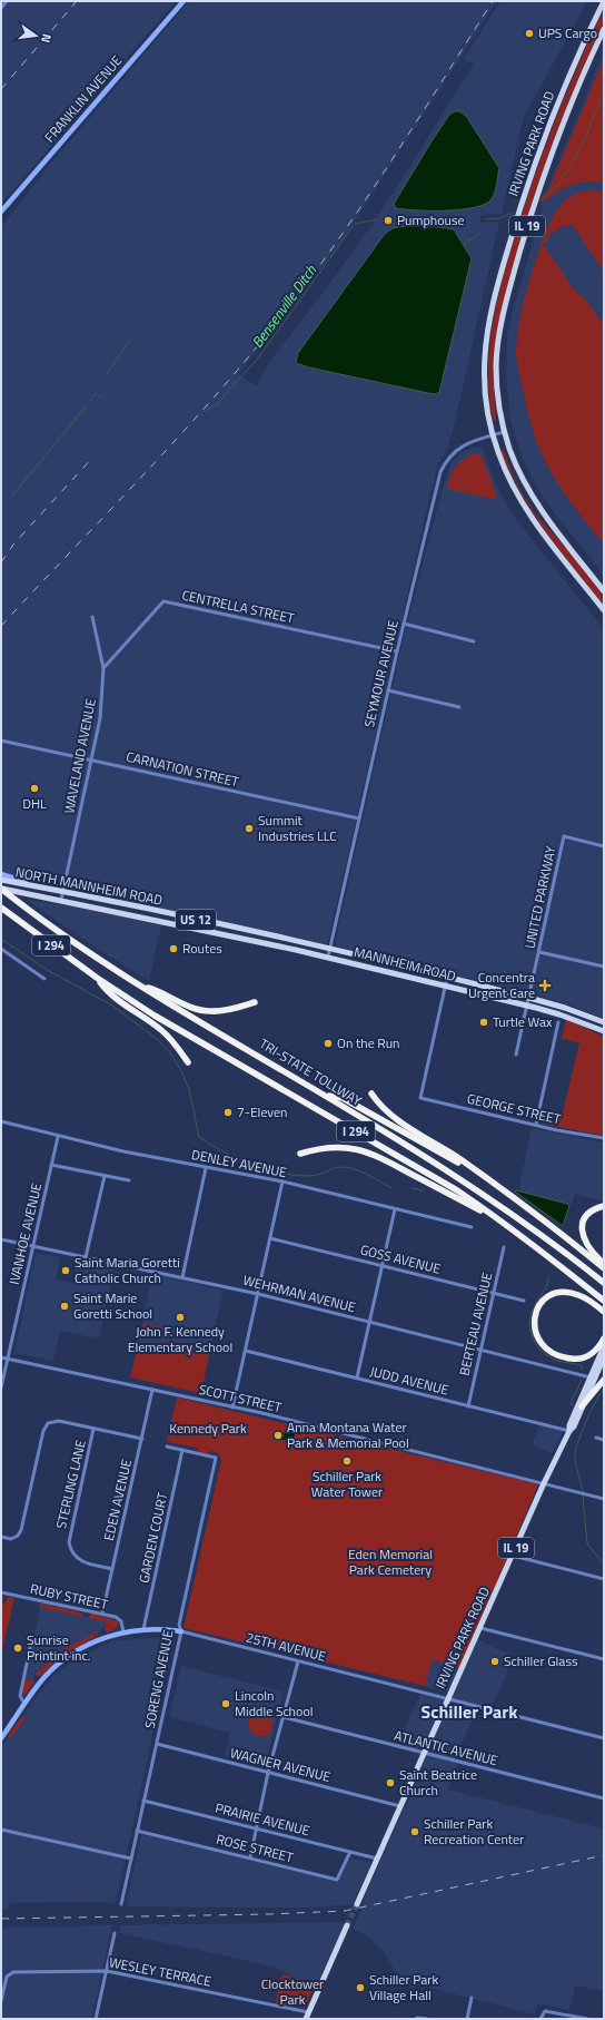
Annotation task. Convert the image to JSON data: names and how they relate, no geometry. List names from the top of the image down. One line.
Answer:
{"streets":{"highway":["I 294","TRI-STATE TOLLWAY"],"main road":["FRANKLIN AVENUE","IRVING PARK ROAD","IL 19","NORTH MANNHEIM ROAD","US 12","MANNHEIM ROAD","25TH AVENUE"],"street":["CENTRELLA STREET","SEYMOUR AVENUE","WAVELAND AVENUE","CARNATION STREET","UNITED PARKWAY","GEORGE STREET","DENLEY AVENUE","IVANHOE AVENUE","GOSS AVENUE","WEHRMAN AVENUE","BERTEAU AVENUE","JUDD AVENUE","SCOTT STREET","STERLING LANE","EDEN AVENUE","GARDEN COURT","RUBY STREET","SORENG AVENUE","ATLANTIC AVENUE","WAGNER AVENUE","PRAIRIE AVENUE","ROSE STREET","WESLEY TERRACE"]},"crossings":[["IRVING PARK ROAD","SEYMOUR AVENUE"],["IRVING PARK ROAD","WEHRMAN AVENUE"],["IRVING PARK ROAD","JUDD AVENUE"],["IRVING PARK ROAD","SCOTT STREET"],["IRVING PARK ROAD","25TH AVENUE"],["IRVING PARK ROAD","ATLANTIC AVENUE"],["IRVING PARK ROAD","WAGNER AVENUE"],["IRVING PARK ROAD","PRAIRIE AVENUE"],["CENTRELLA STREET","SEYMOUR AVENUE"],["CENTRELLA STREET","WAVELAND AVENUE"],["SEYMOUR AVENUE","CARNATION STREET"],["SEYMOUR AVENUE","NORTH MANNHEIM ROAD"],["SEYMOUR AVENUE","MANNHEIM ROAD"],["WAVELAND AVENUE","CARNATION STREET"],["WAVELAND AVENUE","NORTH MANNHEIM ROAD"],["NORTH MANNHEIM ROAD","MANNHEIM ROAD"],["NORTH MANNHEIM ROAD","TRI-STATE TOLLWAY"],["UNITED PARKWAY","MANNHEIM ROAD"],["I 294","TRI-STATE TOLLWAY"],["MANNHEIM ROAD","GEORGE STREET"],["DENLEY AVENUE","IVANHOE AVENUE"],["IVANHOE AVENUE","WEHRMAN AVENUE"],["IVANHOE AVENUE","SCOTT STREET"],["GOSS AVENUE","BERTEAU AVENUE"],["WEHRMAN AVENUE","BERTEAU AVENUE"],["BERTEAU AVENUE","JUDD AVENUE"],["SCOTT STREET","EDEN AVENUE"],["STERLING LANE","EDEN AVENUE"],["EDEN AVENUE","RUBY STREET"],["GARDEN COURT","25TH AVENUE"],["GARDEN COURT","SORENG AVENUE"],["RUBY STREET","25TH AVENUE"],["25TH AVENUE","SORENG AVENUE"],["SORENG AVENUE","WAGNER AVENUE"],["SORENG AVENUE","PRAIRIE AVENUE"],["SORENG AVENUE","ROSE STREET"],["PRAIRIE AVENUE","ROSE STREET"]],"districts":["Schiller Park"],"water":["Bensenville Ditch"],"parks":["Kennedy Park","Eden Memorial Park Cemetery","Clocktower Park"],"places":{"other":["UPS Cargo","Pumphouse","DHL","Summit Industries LLC","Routes","Turtle Wax","On the Run","7-Eleven","Saint Maria Goretti Catholic Church","Saint Marie Goretti School","John F. Kennedy Elementary School","Anna Montana Water Park & Memorial Pool","Schiller Park Water Tower","Sunrise Printint inc.","Schiller Glass","Lincoln Middle School","Saint Beatrice Church","Schiller Park Recreation Center","Schiller Park Village Hall"],"health":["Concentra Urgent Care"]},"north":"right"}
